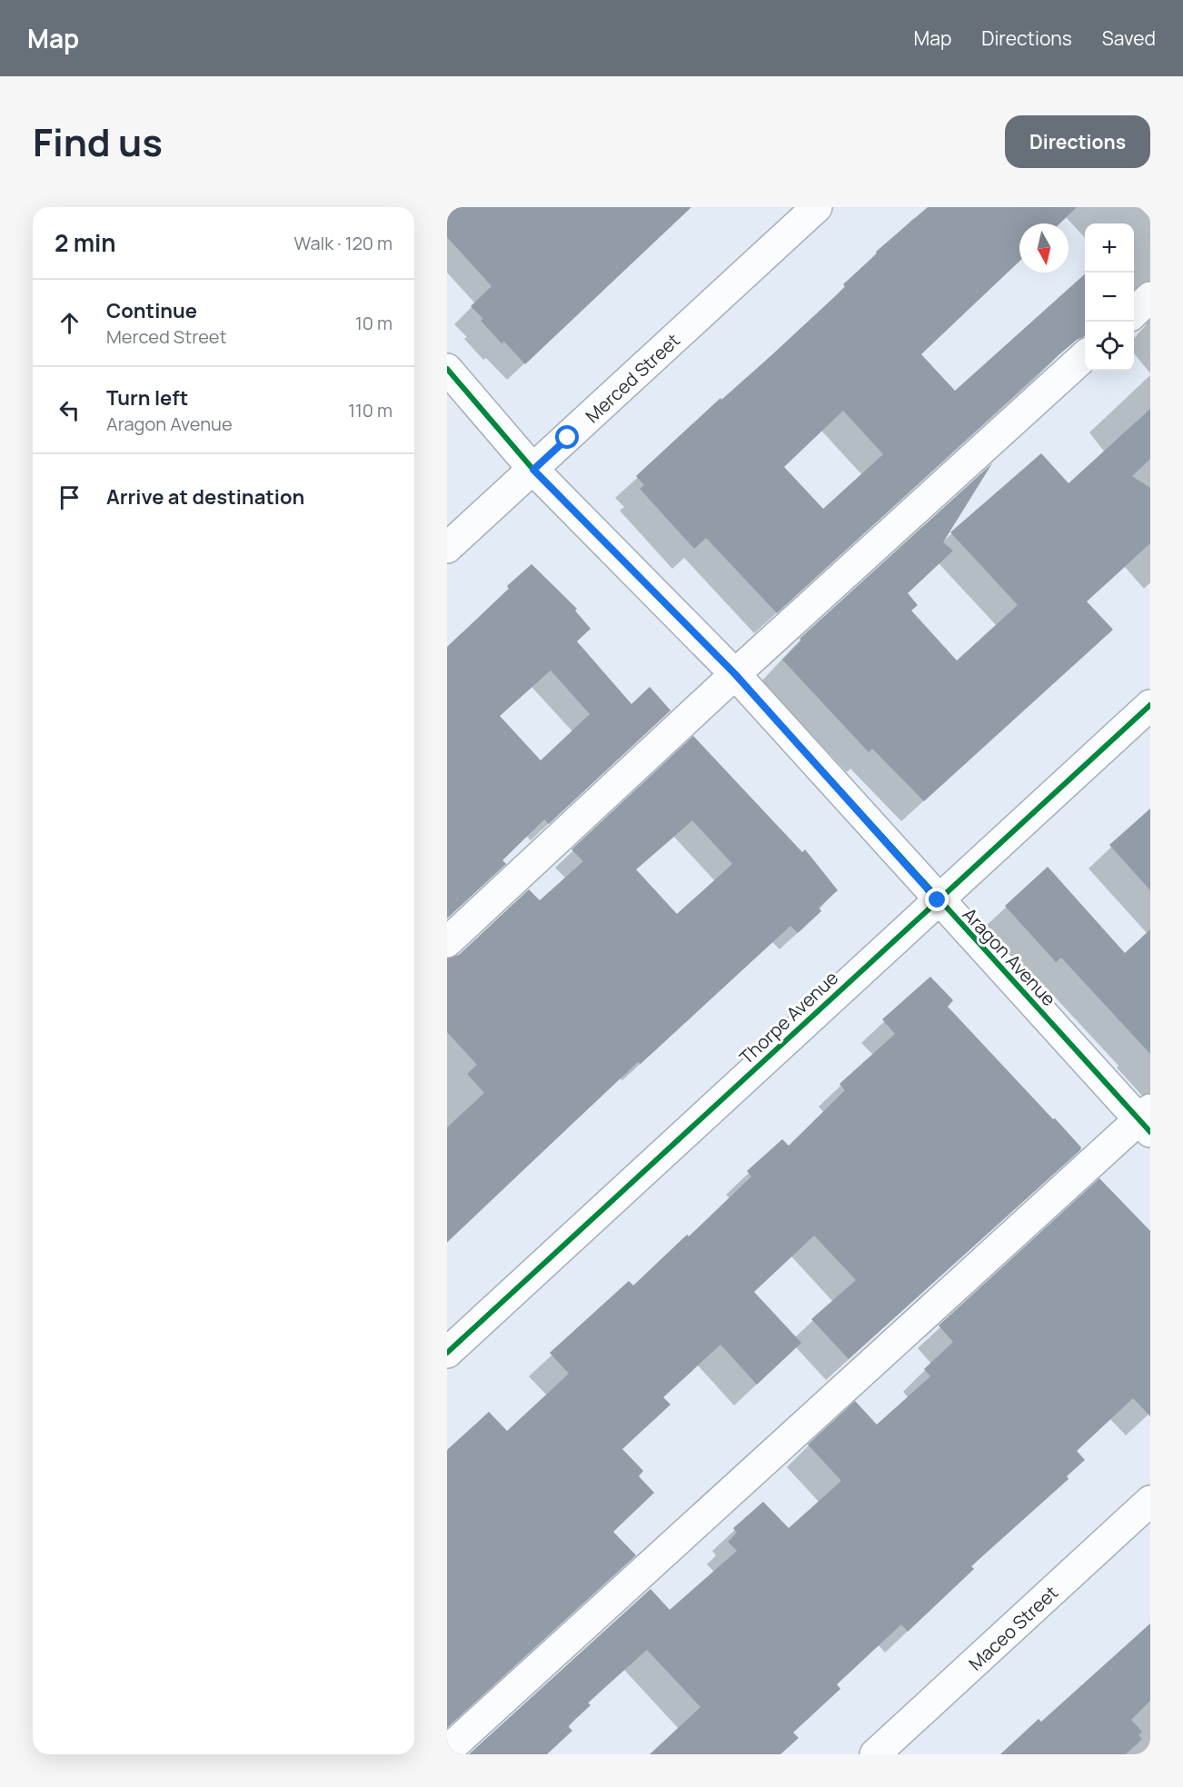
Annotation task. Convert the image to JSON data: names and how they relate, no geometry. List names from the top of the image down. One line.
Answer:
{"streets":{"street":["Merced Street","Aragon Avenue","Thorpe Avenue","Maceo Street"]},"crossings":[["Merced Street","Aragon Avenue"],["Aragon Avenue","Thorpe Avenue"]],"north":"bottom","page":{"header":"Map","nav":["Map","Directions","Saved"],"title":"Find us","buttons":"Directions","heading":["2 min","Walk · 120 m"],"map_buttons":["+","−"],"list":[["Continue","Merced Street","10 m"],["Turn left","Aragon Avenue","110 m"],"Arrive at destination"]}}
